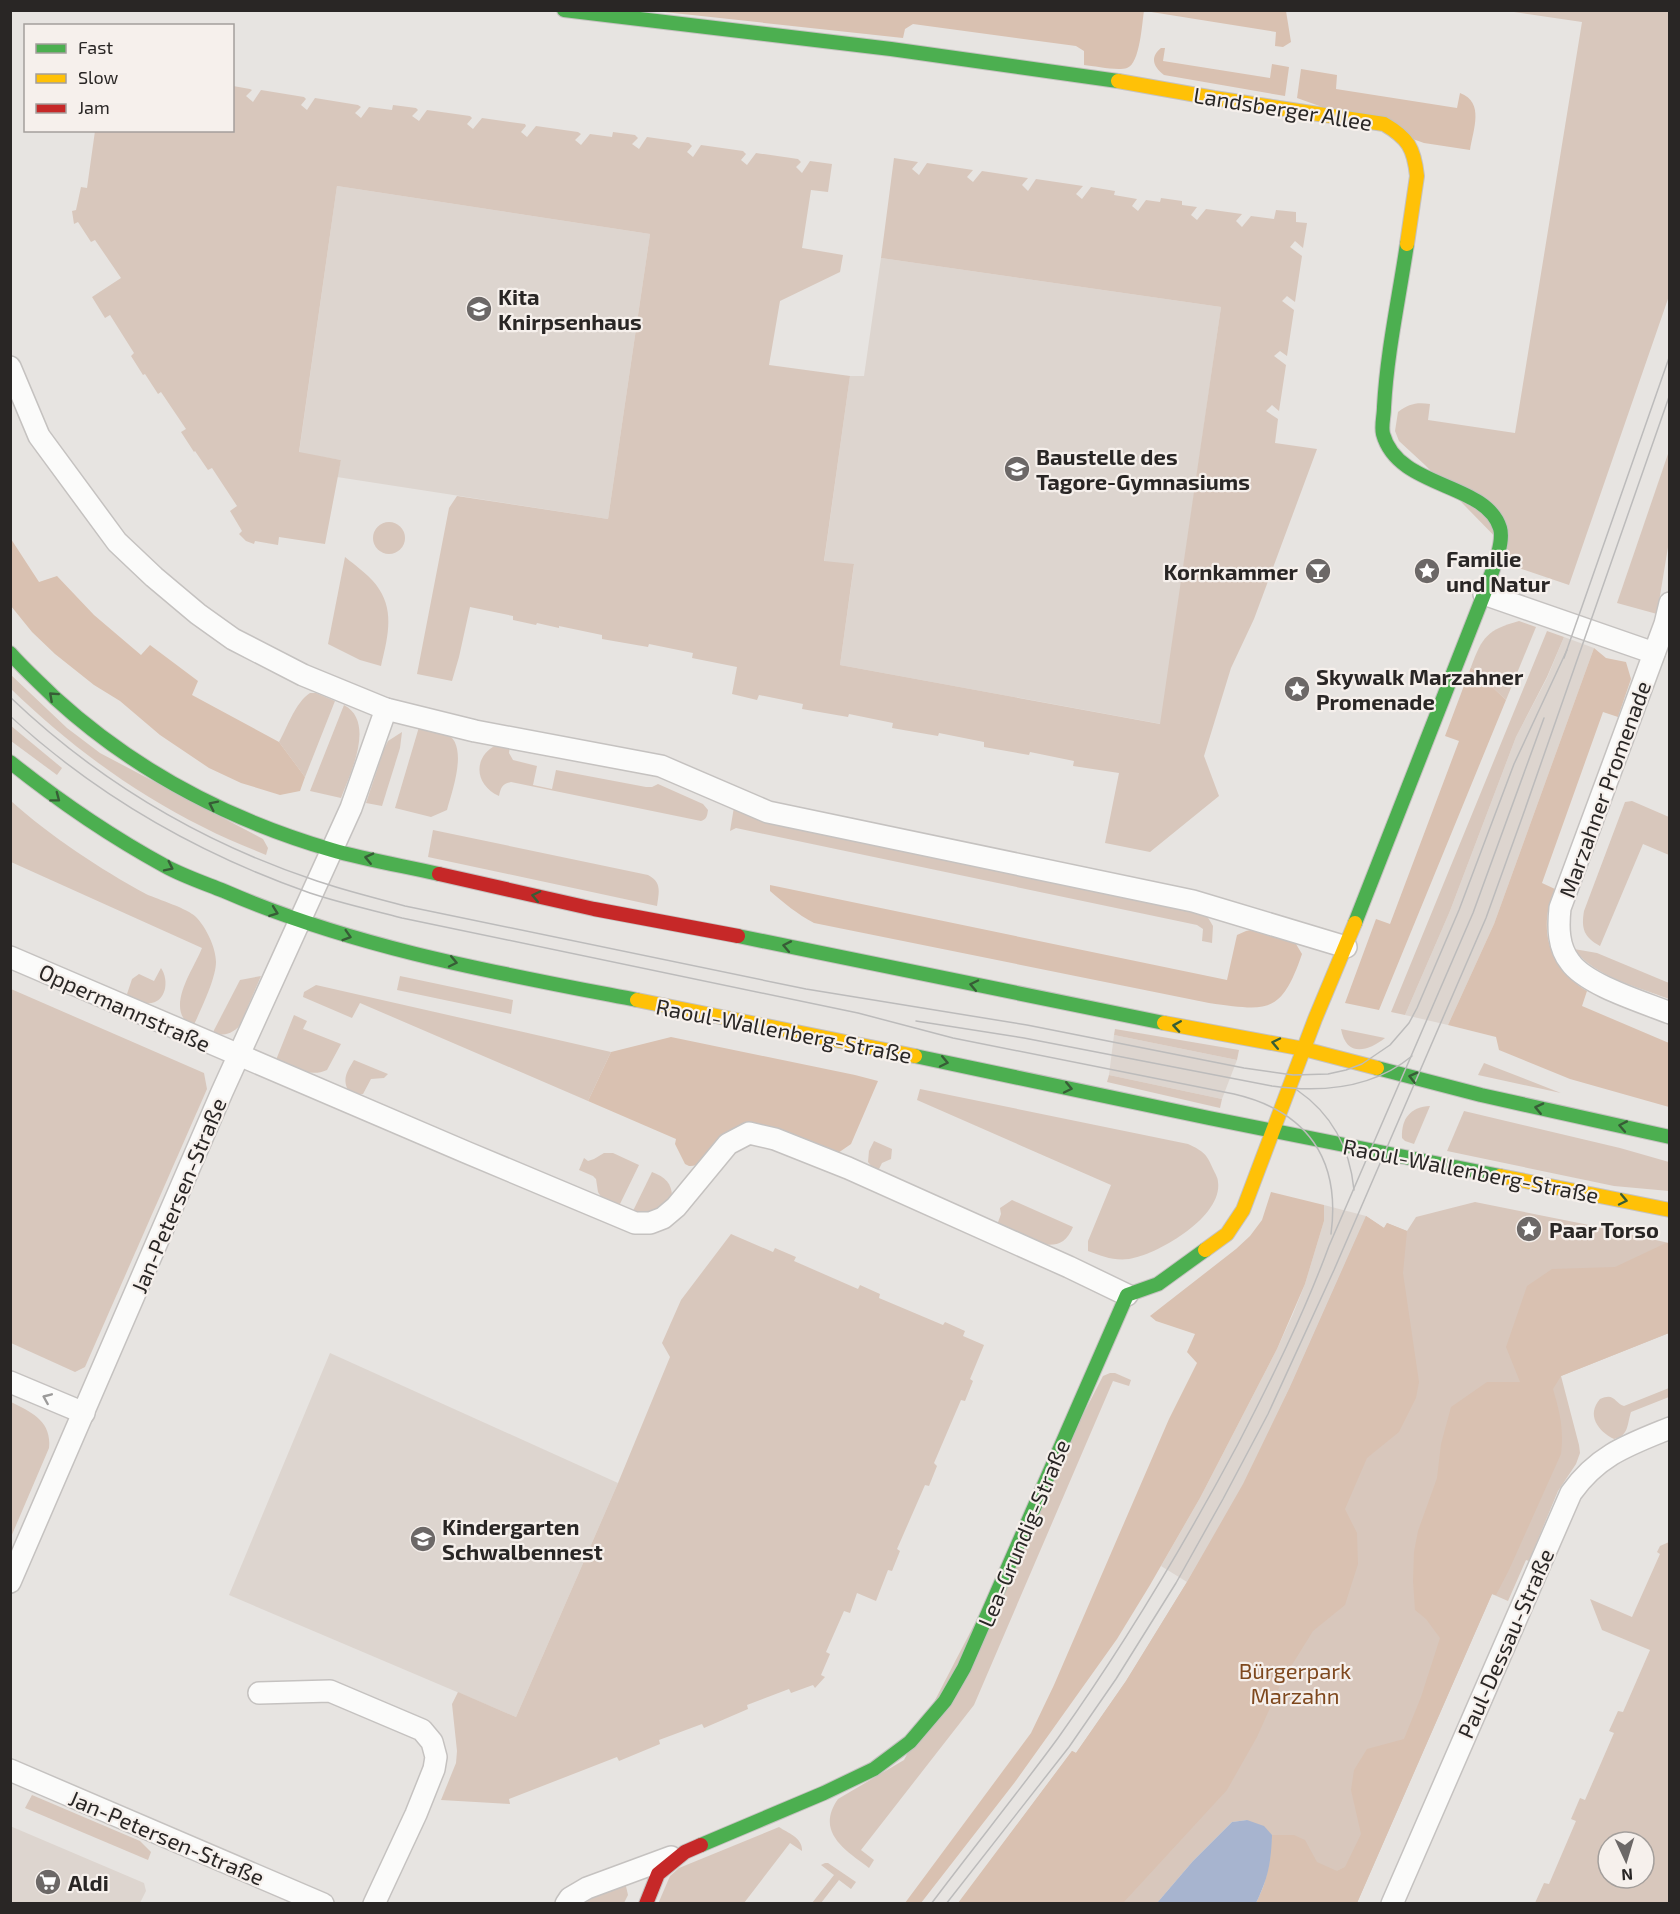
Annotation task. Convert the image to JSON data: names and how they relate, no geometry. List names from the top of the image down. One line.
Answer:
{"streets":{"main road":["Landsberger Allee","Raoul-Wallenberg-Straße","Lea-Grundig-Straße"],"street":["Marzahner Promenade","Oppermannstraße","Jan-Petersen-Straße","Paul-Dessau-Straße"]},"crossings":[["Oppermannstraße","Jan-Petersen-Straße"],["Raoul-Wallenberg-Straße","Jan-Petersen-Straße"]],"parks":["Bürgerpark Marzahn"],"places":{"school or university":["Kita Knirpsenhaus","Baustelle des Tagore-Gymnasiums","Kindergarten Schwalbennest"],"bar":["Kornkammer"],"place":["Familie und Natur","Skywalk Marzahner Promenade","Paar Torso"],"supermarket":["Aldi"]},"legend":["Fast","Slow","Jam"],"north":"bottom"}
